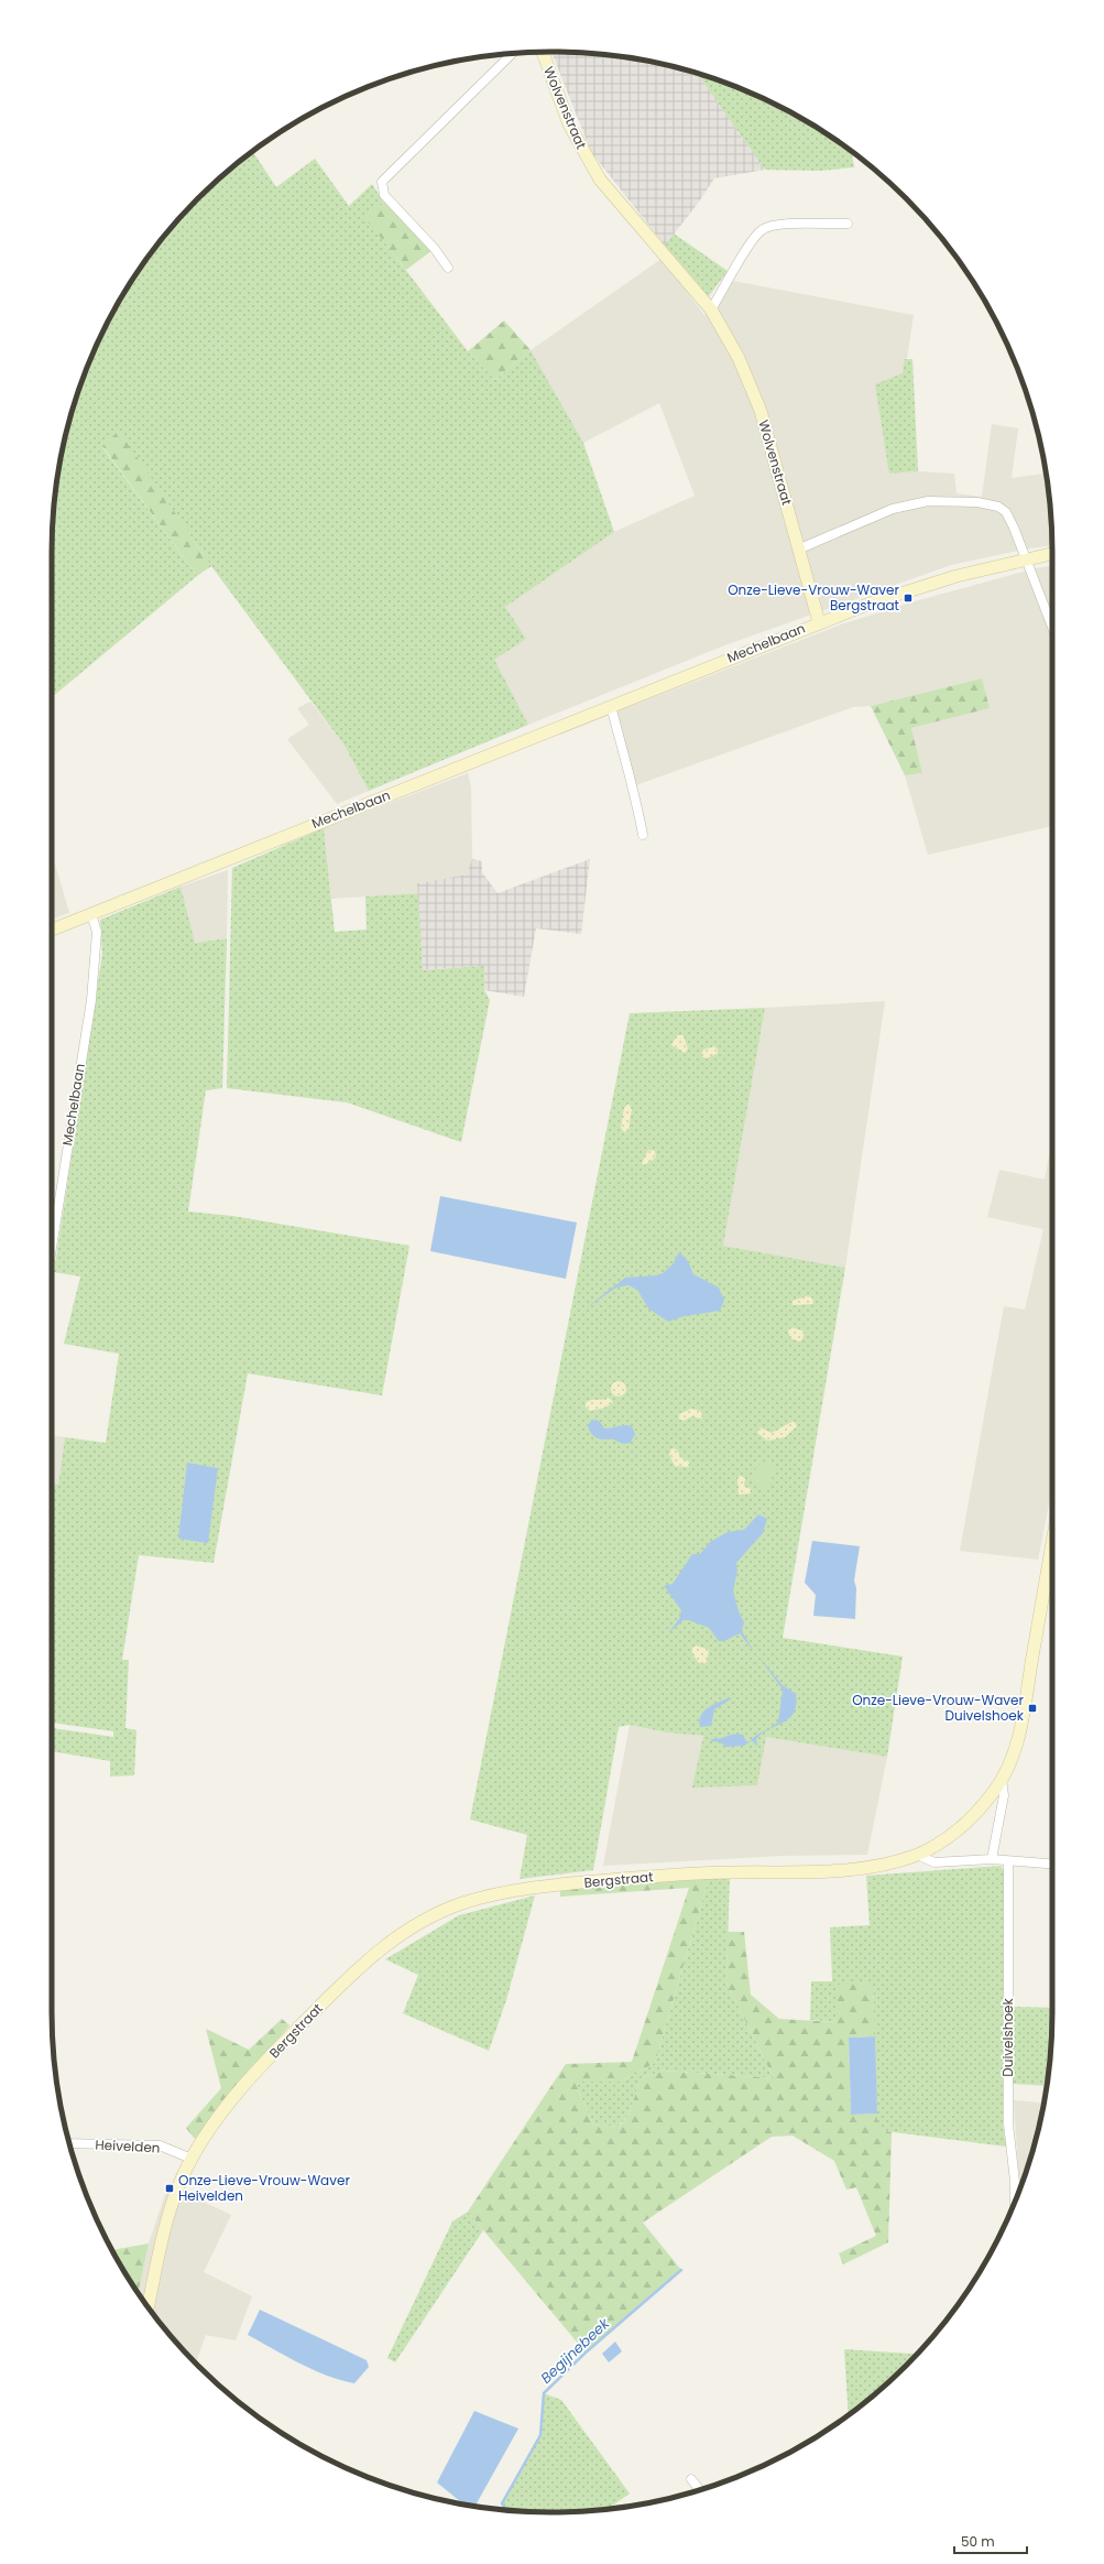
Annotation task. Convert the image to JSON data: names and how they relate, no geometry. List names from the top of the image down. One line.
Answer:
{"streets":{"street":["Wolvenstraat","Mechelbaan","Bergstraat","Duivelshoek","Heivelden"]},"crossings":[["Wolvenstraat","Mechelbaan"],["Bergstraat","Heivelden"]],"water":["Begijnebeek"],"places":{"transit":["Onze-Lieve-Vrouw-Waver Bergstraat","Onze-Lieve-Vrouw-Waver Duivelshoek","Onze-Lieve-Vrouw-Waver Heivelden"]},"scale_bar":"50 m"}
